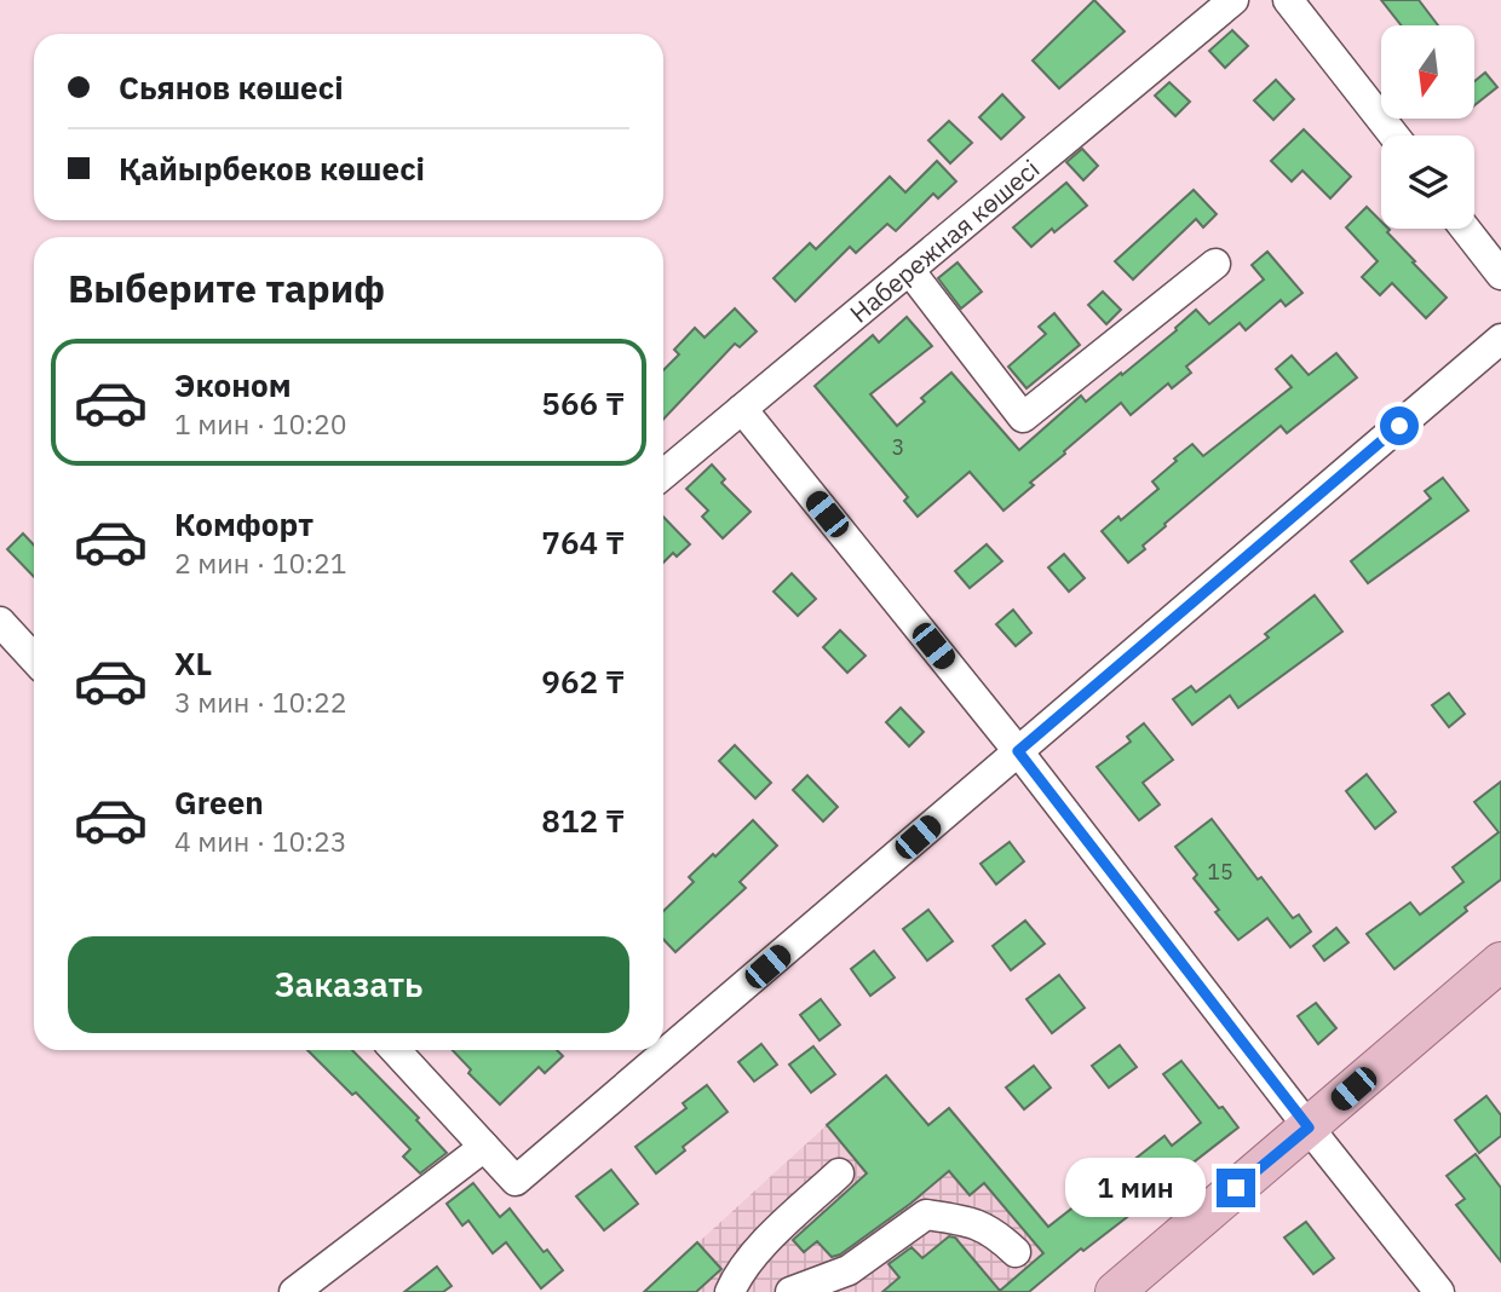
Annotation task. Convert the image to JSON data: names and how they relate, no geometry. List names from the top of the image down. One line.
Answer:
{"streets":{"street":["Набережная көшесі"]},"house_numbers":["3","15"],"north":"bottom","page":{"banner":["Сьянов көшесі","Қайырбеков көшесі"],"heading":"Выберите тариф","list":[{"name":"Эконом","note":"1 мин · 10:20","value":"566 ₸"},{"name":"Комфорт","note":"2 мин · 10:21","value":"764 ₸"},{"name":"XL","note":"3 мин · 10:22","value":"962 ₸"},{"name":"Green","note":"4 мин · 10:23","value":"812 ₸"}],"buttons":"Заказать","bubble":"1 мин"}}
